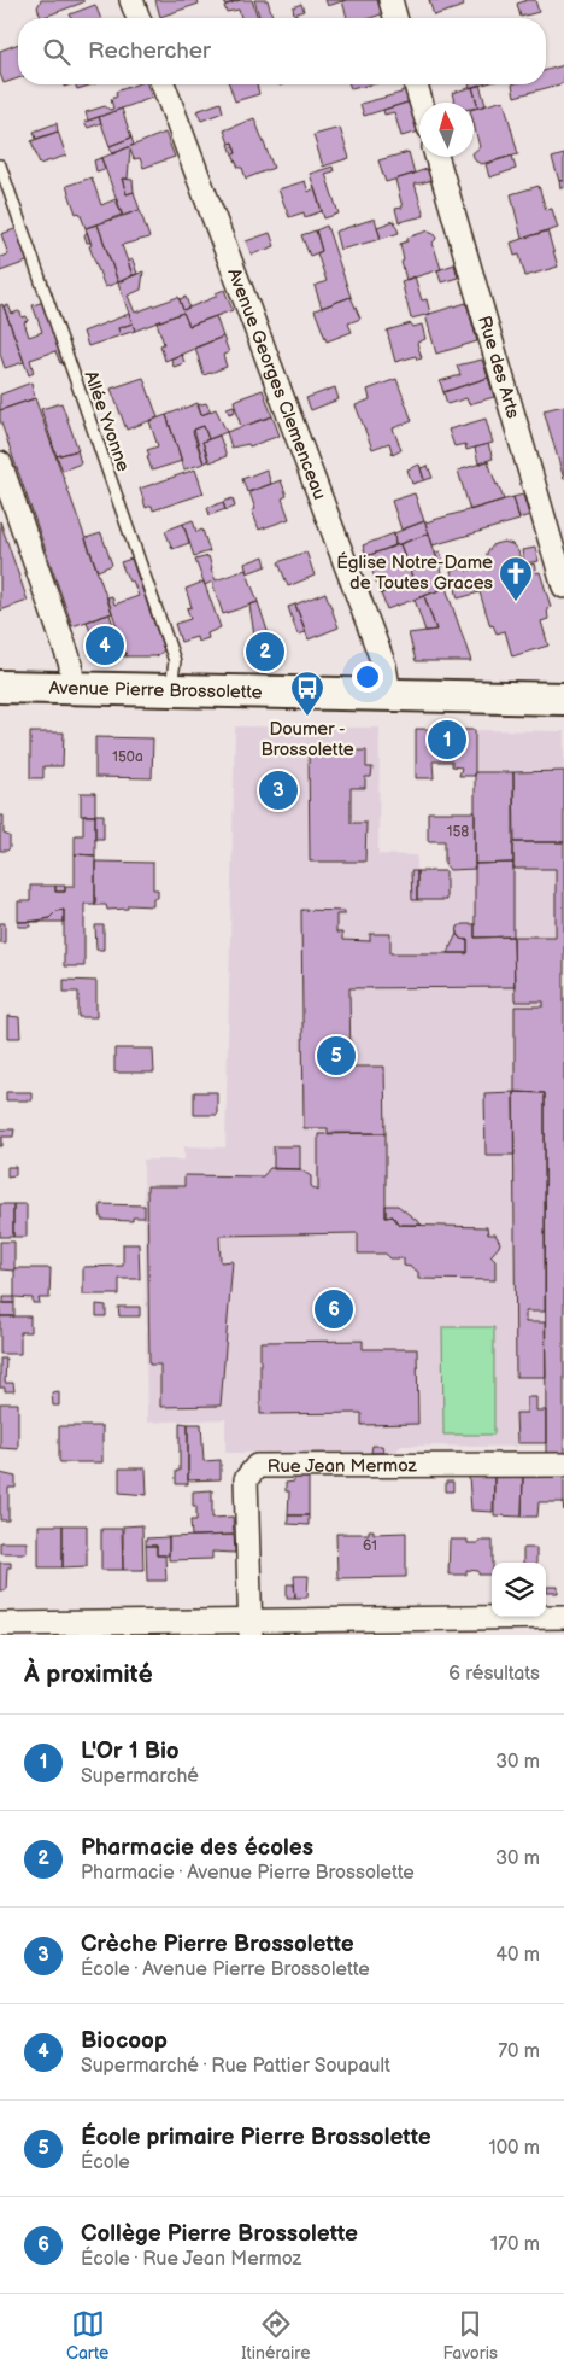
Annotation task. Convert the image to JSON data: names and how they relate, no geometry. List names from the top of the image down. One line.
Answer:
{"streets":{"main road":["Avenue Pierre Brossolette"],"street":["Rue des Arts","Avenue Georges Clemenceau","Rue Jean Mermoz"],"lane":["Allée Yvonne"]},"crossings":[["Avenue Georges Clemenceau","Avenue Pierre Brossolette"],["Allée Yvonne","Avenue Pierre Brossolette"]],"places":{"church":["Église Notre-Dame de Toutes Graces"],"bus stop":["Doumer - Brossolette"]},"house_numbers":["150a","158","61"],"north":"top","page":{"search":"Rechercher","pins":["4","2","1","3","5","6"],"heading":["À proximité","6 résultats"],"list":[{"mark":"1","name":"L'Or 1 Bio","note":"Supermarché","value":"30 m"},{"mark":"2","name":"Pharmacie des écoles","note":"Pharmacie · Avenue Pierre Brossolette","value":"30 m"},{"mark":"3","name":"Crèche Pierre Brossolette","note":"École · Avenue Pierre Brossolette","value":"40 m"},{"mark":"4","name":"Biocoop","note":"Supermarché · Rue Pattier Soupault","value":"70 m"},{"mark":"5","name":"École primaire Pierre Brossolette","note":"École","value":"100 m"},{"mark":"6","name":"Collège Pierre Brossolette","note":"École · Rue Jean Mermoz","value":"170 m"}],"nav":["Carte","Itinéraire","Favoris"]}}
